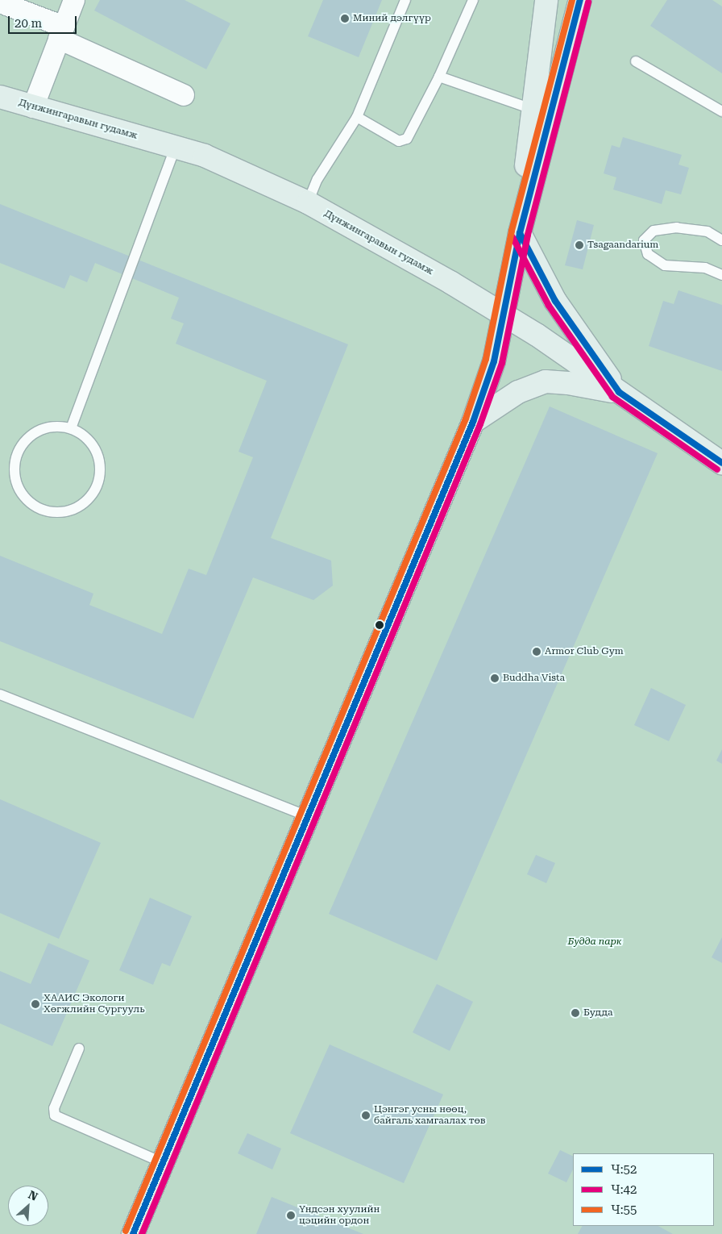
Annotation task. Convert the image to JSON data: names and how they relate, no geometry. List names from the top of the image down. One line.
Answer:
{"streets":{"main road":["Дүнжингаравын гудамж"]},"parks":["Будда парк"],"places":["Миний дэлгүүр","Tsagaandarium","Armor Club Gym","Buddha Vista","ХААИС Экологи Хөгжлийн Сургууль","Будда","Цэнгэг усны нөөц, байгаль хамгаалах төв","Үндсэн хуулийн цэцийн ордон"],"lines":["transit line Ч:52","transit line Ч:55","transit line Ч:42"],"legend":["Ч:52","Ч:42","Ч:55"],"scale_bar":"20 m","north":"top right"}
